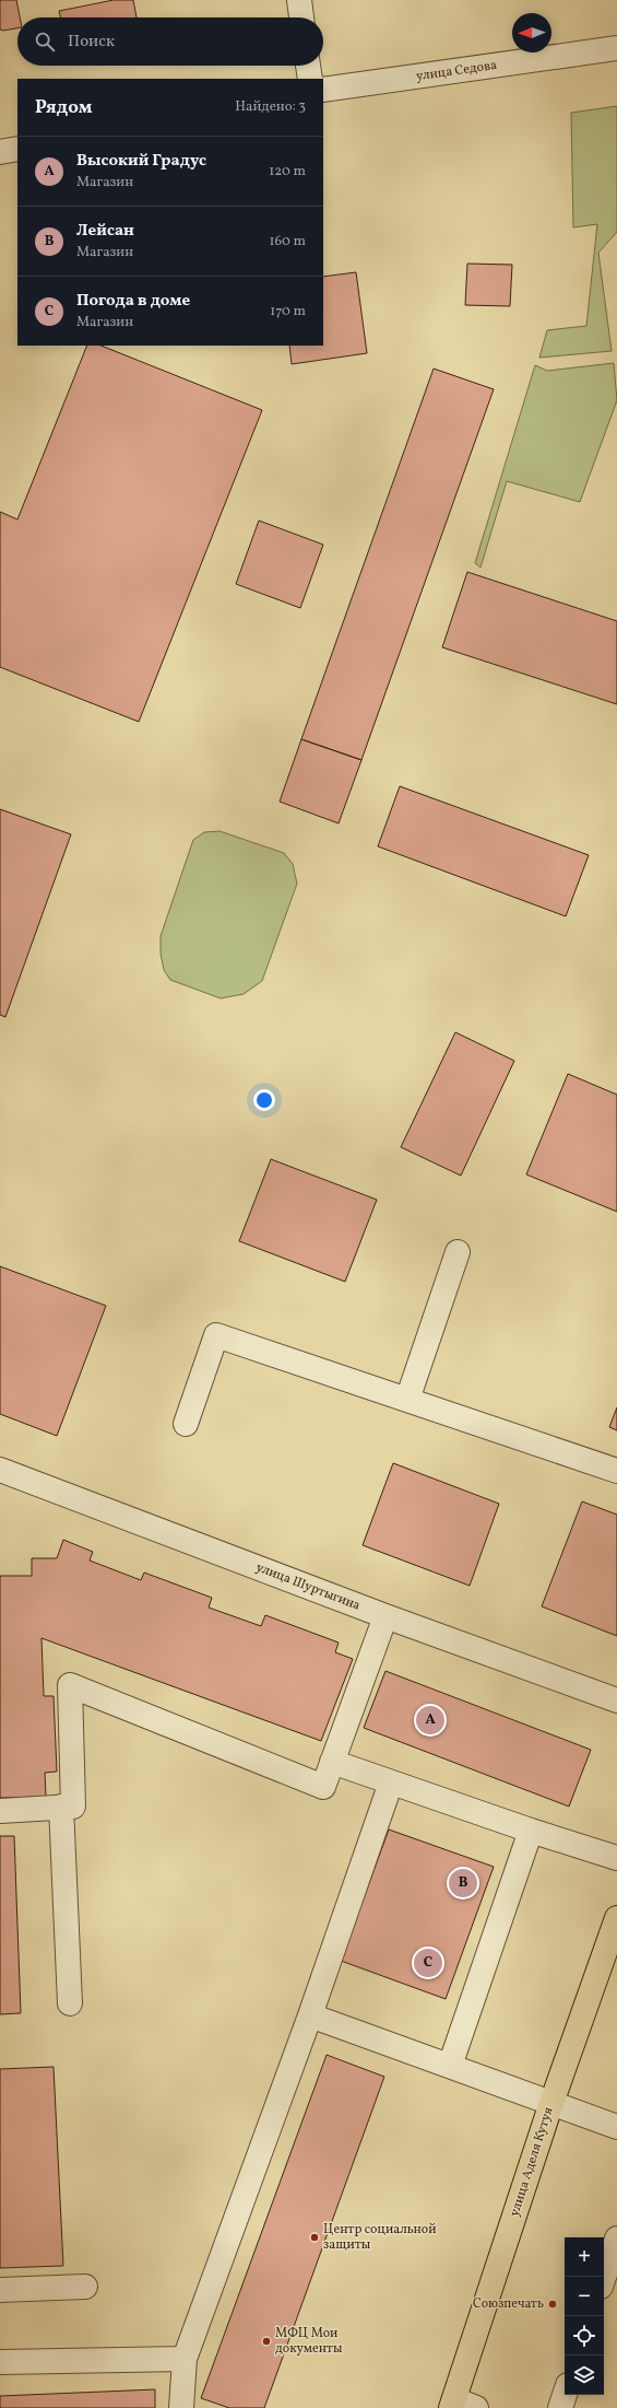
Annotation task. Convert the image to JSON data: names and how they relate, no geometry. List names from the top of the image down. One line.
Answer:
{"streets":{"main road":["улица Аделя Кутуя"],"street":["улица Седова","улица Шуртыгина"]},"places":["Центр социальной защиты","Союзпечать","МФЦ Мои документы"],"north":"left","page":{"search":"Поиск","heading":["Рядом","Найдено: 3"],"list":[{"mark":"A","name":"Высокий Градус","note":"Магазин","value":"120 m"},{"mark":"B","name":"Лейсан","note":"Магазин","value":"160 m"},{"mark":"C","name":"Погода в доме","note":"Магазин","value":"170 m"}],"pins":["A","B","C"],"map_buttons":["+","−"]}}
